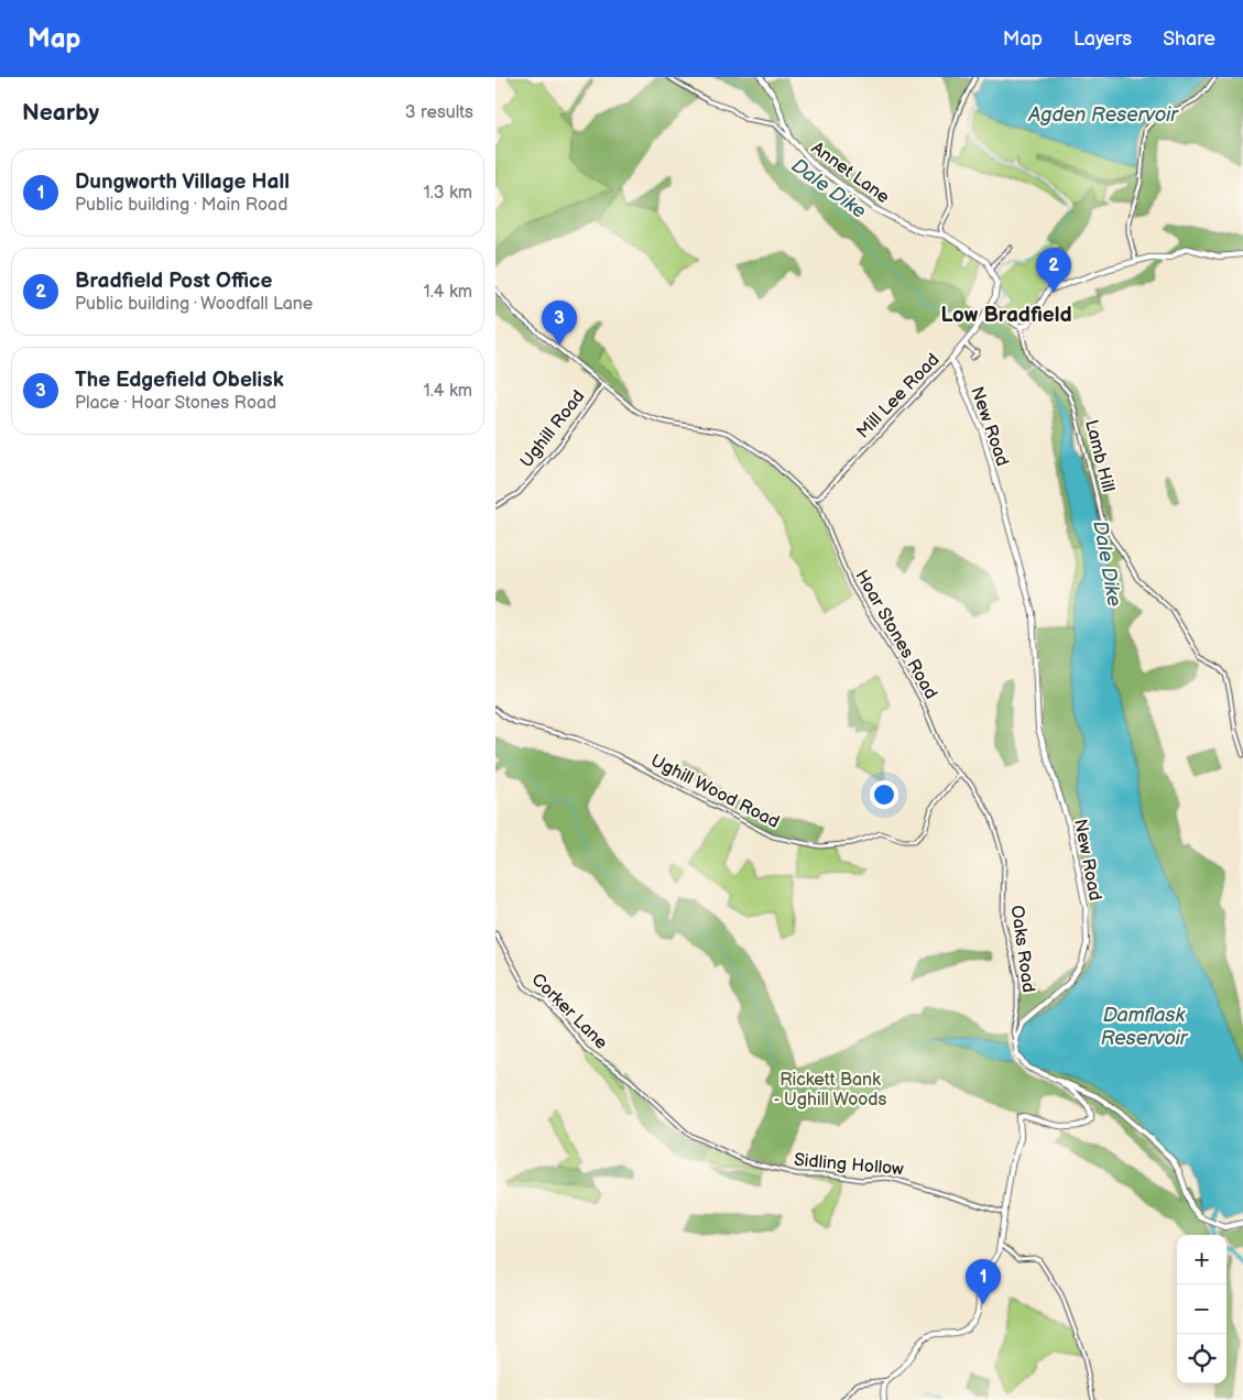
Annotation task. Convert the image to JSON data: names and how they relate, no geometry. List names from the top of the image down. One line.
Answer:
{"streets":{"street":["Annet Lane","Mill Lee Road","New Road","Ughill Road","Lamb Hill","Hoar Stones Road","Ughill Wood Road","Oaks Road","Corker Lane","Sidling Hollow"]},"crossings":[["Mill Lee Road","New Road"],["New Road","Oaks Road"],["Ughill Road","Hoar Stones Road"],["Hoar Stones Road","Ughill Wood Road"],["Hoar Stones Road","Oaks Road"],["Ughill Wood Road","Oaks Road"],["Corker Lane","Sidling Hollow"]],"districts":["Low Bradfield"],"water":["Agden Reservoir","Dale Dike","Damflask Reservoir"],"parks":["Rickett Bank - Ughill Woods"],"page":{"header":"Map","nav":["Map","Layers","Share"],"heading":["Nearby","3 results"],"list":[{"mark":"1","name":"Dungworth Village Hall","note":"Public building · Main Road","value":"1.3 km"},{"mark":"2","name":"Bradfield Post Office","note":"Public building · Woodfall Lane","value":"1.4 km"},{"mark":"3","name":"The Edgefield Obelisk","note":"Place · Hoar Stones Road","value":"1.4 km"}],"pins":["2","3","1"],"map_buttons":["+","−"]}}
